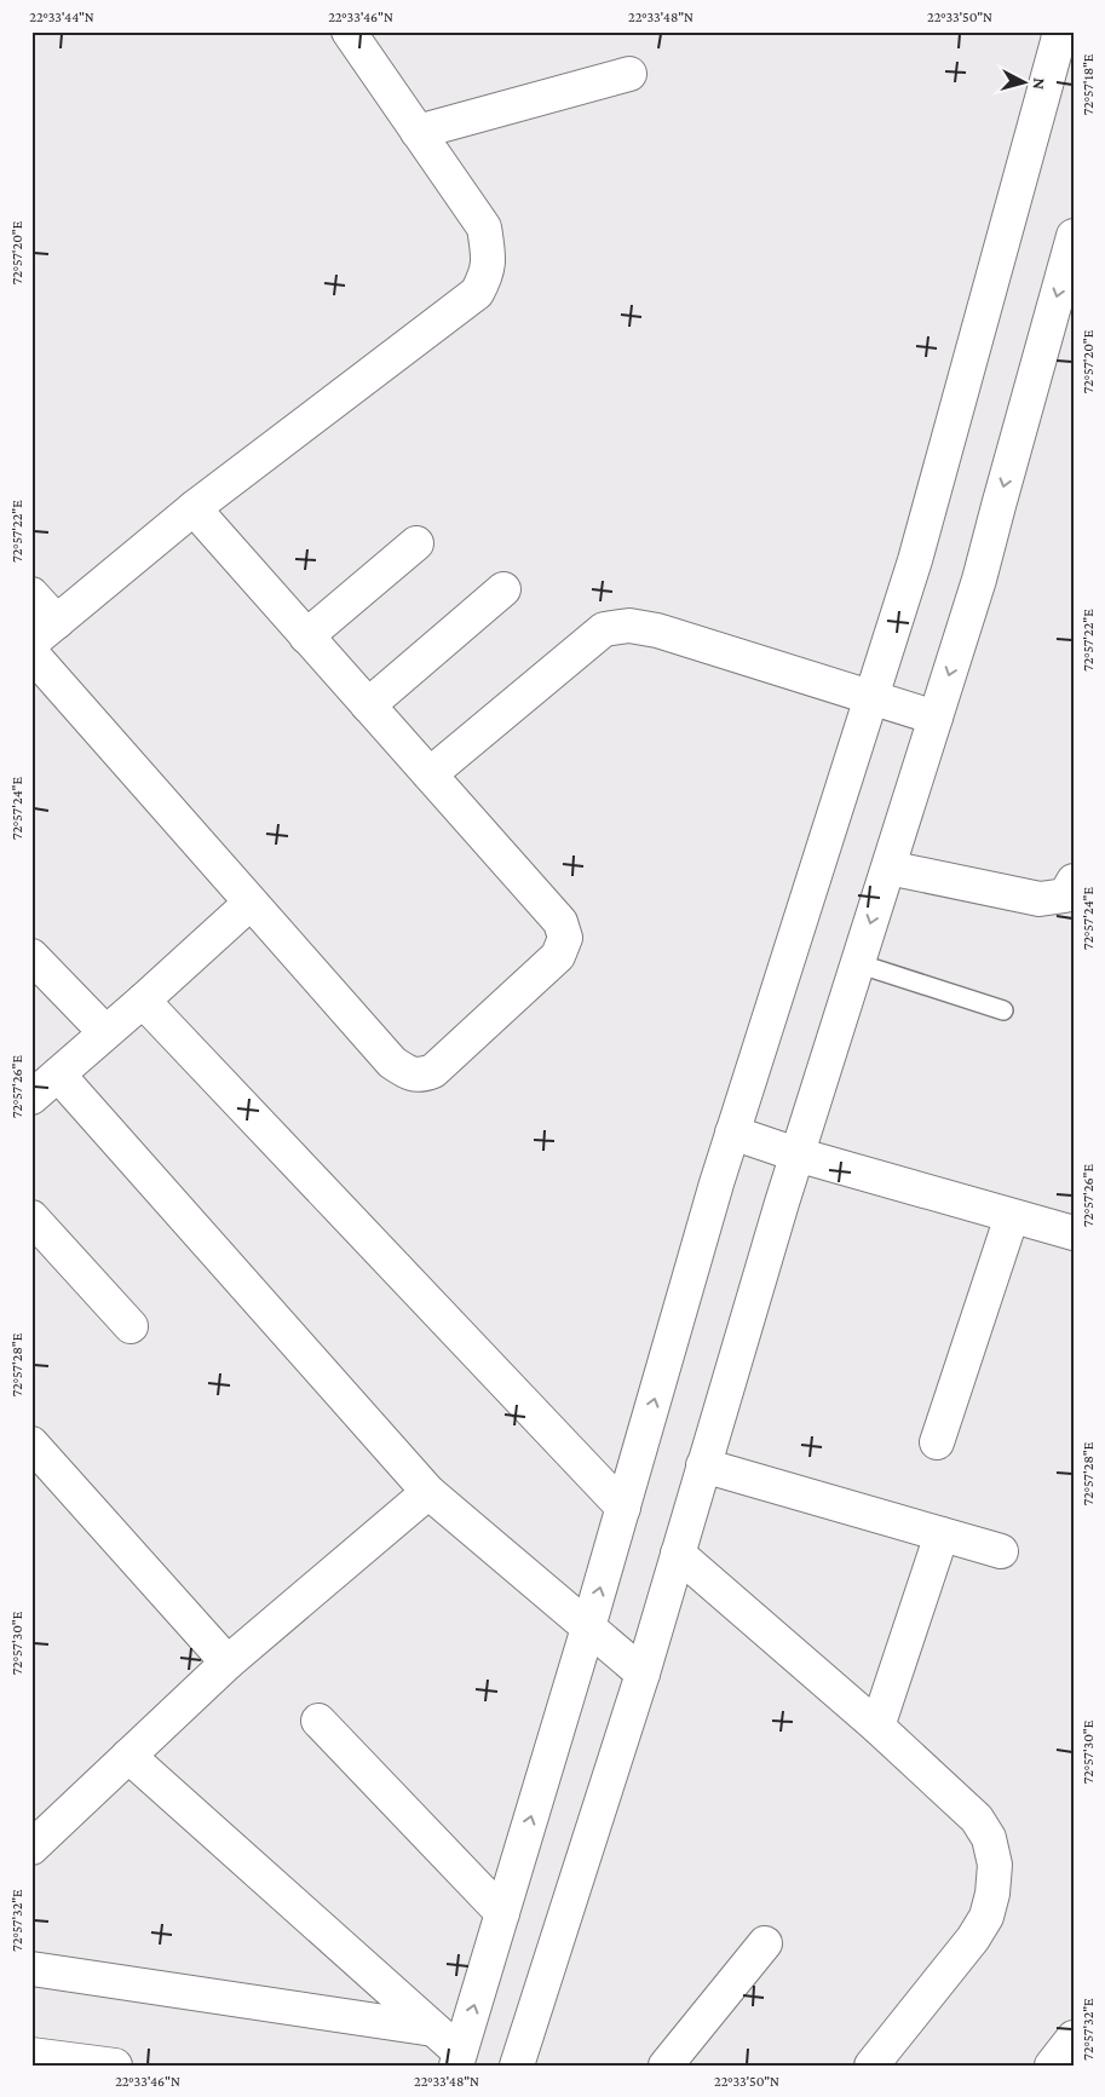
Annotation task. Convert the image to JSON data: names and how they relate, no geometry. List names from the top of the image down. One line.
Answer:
{"north":"right","coordinates":["22°33'44\"N","22°33'46\"N","22°33'48\"N","22°33'50\"N","72°57'18\"E","72°57'20\"E","72°57'22\"E","72°57'24\"E","72°57'26\"E","72°57'28\"E","72°57'30\"E","72°57'32\"E"]}
